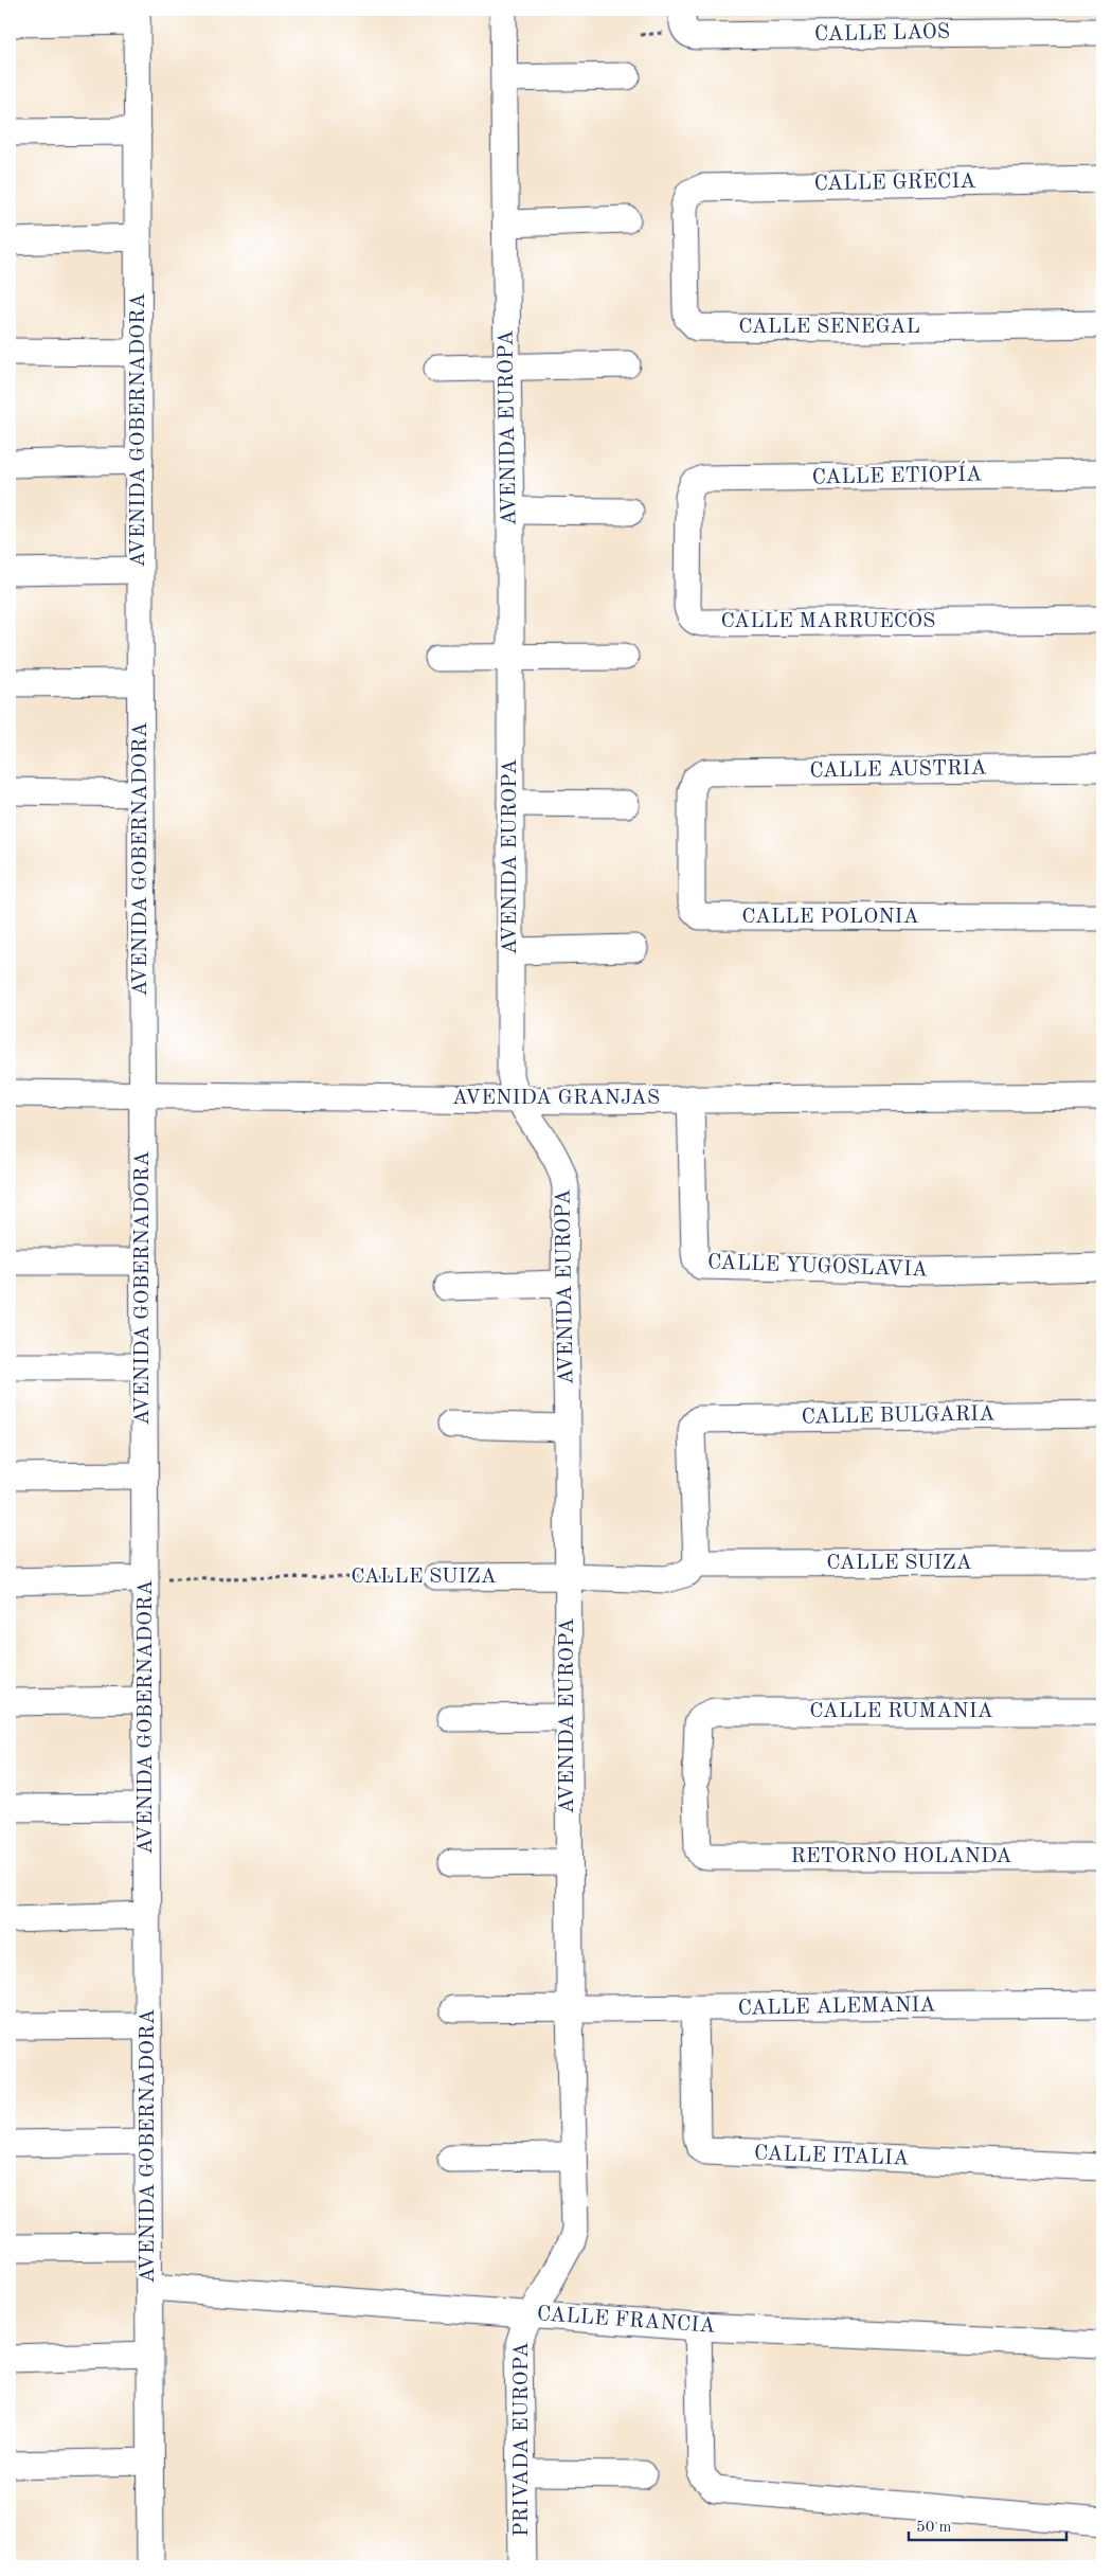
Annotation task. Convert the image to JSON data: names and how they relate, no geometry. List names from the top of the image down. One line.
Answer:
{"streets":{"street":["CALLE LAOS","CALLE GRECIA","CALLE SENEGAL","AVENIDA EUROPA","AVENIDA GOBERNADORA","CALLE ETIOPÍA","CALLE MARRUECOS","CALLE AUSTRIA","CALLE POLONIA","AVENIDA GRANJAS","CALLE YUGOSLAVIA","CALLE BULGARIA","CALLE SUIZA","CALLE RUMANIA","RETORNO HOLANDA","CALLE ALEMANIA","CALLE ITALIA","CALLE FRANCIA","PRIVADA EUROPA"]},"crossings":[["CALLE GRECIA","CALLE SENEGAL"],["AVENIDA EUROPA","AVENIDA GRANJAS"],["AVENIDA EUROPA","CALLE SUIZA"],["AVENIDA EUROPA","CALLE ALEMANIA"],["AVENIDA EUROPA","CALLE FRANCIA"],["AVENIDA EUROPA","PRIVADA EUROPA"],["AVENIDA GOBERNADORA","AVENIDA GRANJAS"],["AVENIDA GOBERNADORA","CALLE SUIZA"],["AVENIDA GOBERNADORA","CALLE FRANCIA"],["CALLE ETIOPÍA","CALLE MARRUECOS"],["CALLE AUSTRIA","CALLE POLONIA"],["AVENIDA GRANJAS","CALLE YUGOSLAVIA"],["CALLE BULGARIA","CALLE SUIZA"],["CALLE RUMANIA","RETORNO HOLANDA"],["CALLE ALEMANIA","CALLE ITALIA"],["CALLE FRANCIA","PRIVADA EUROPA"]],"scale_bar":"50 m"}
